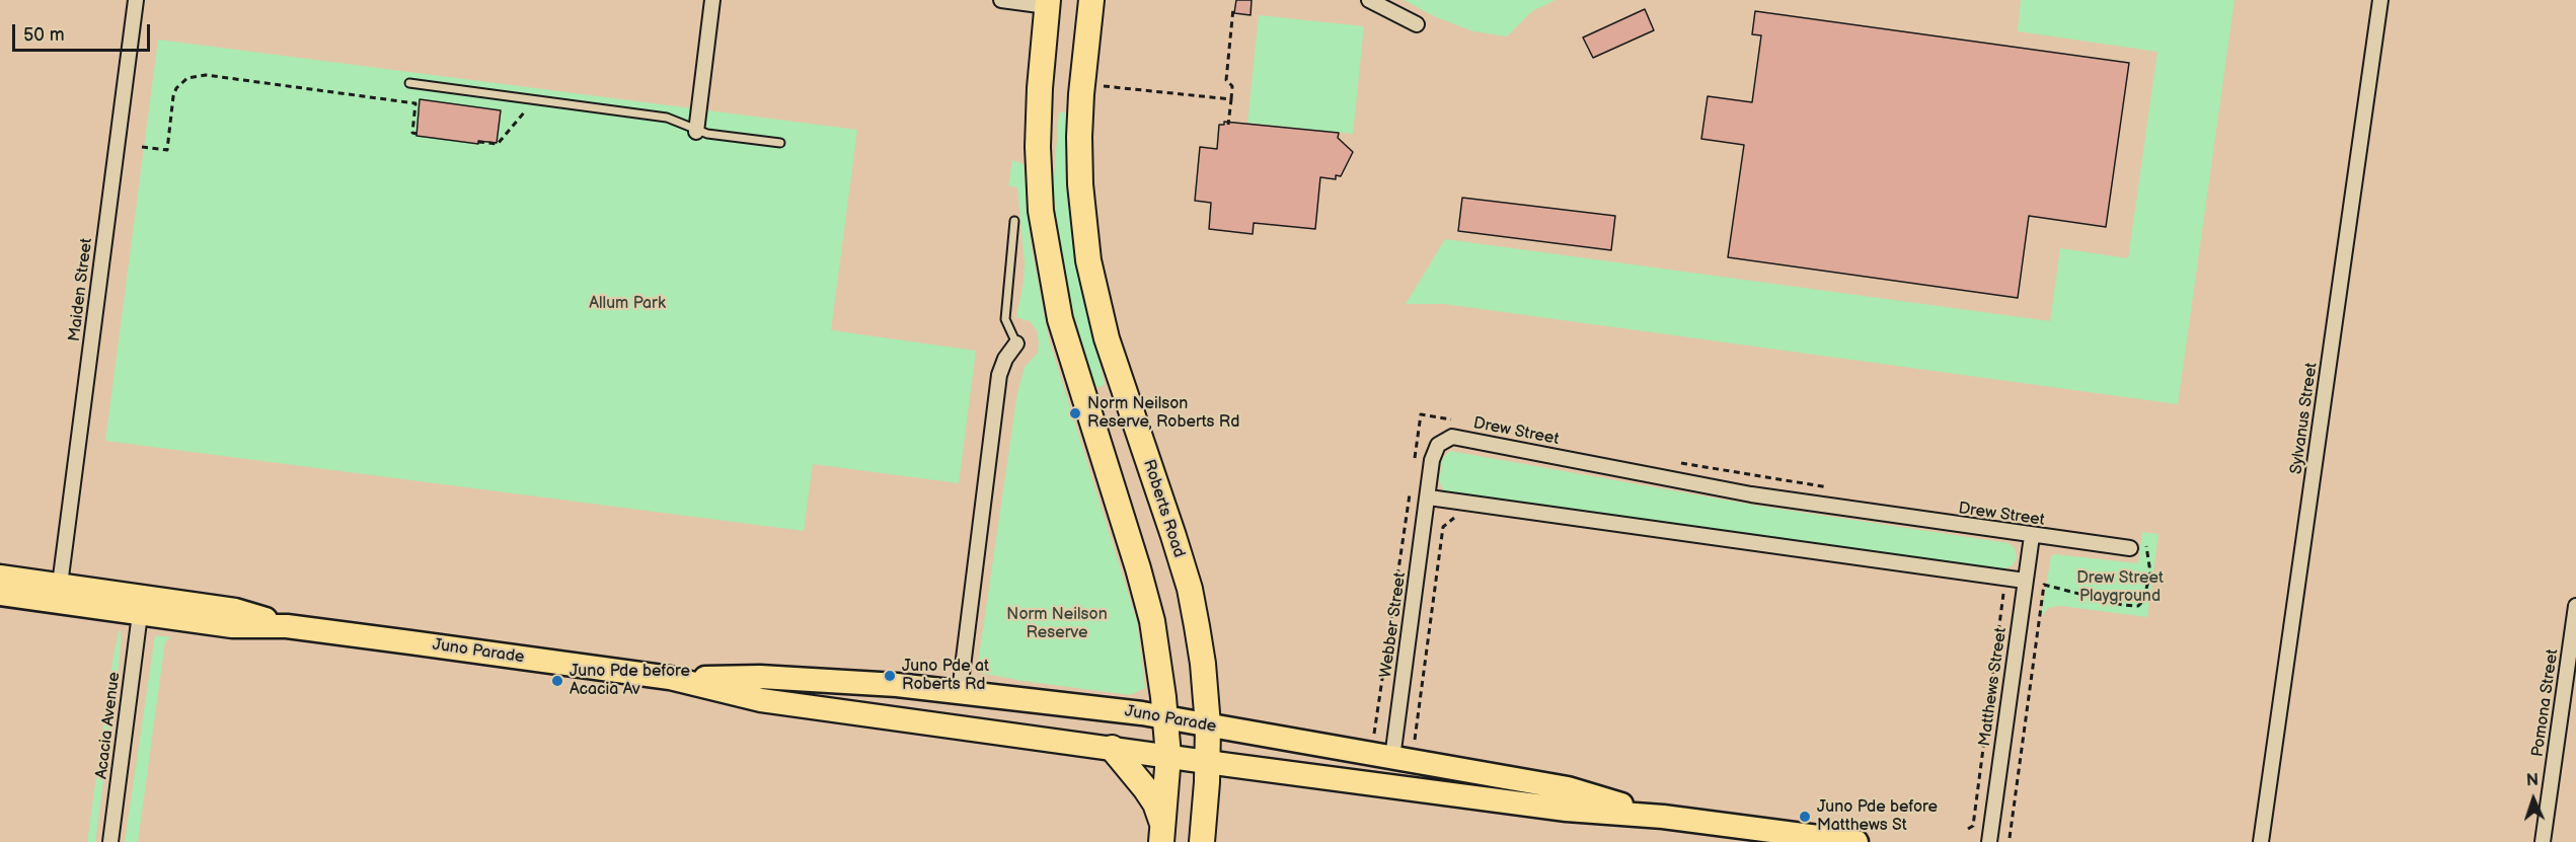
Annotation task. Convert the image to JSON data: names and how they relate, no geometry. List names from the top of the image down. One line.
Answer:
{"streets":{"highway":["Roberts Road"],"main road":["Juno Parade"],"street":["Maiden Street","Sylvanus Street","Drew Street","Webber Street","Matthews Street","Pomona Street","Acacia Avenue"]},"crossings":[["Maiden Street","Juno Parade"],["Drew Street","Webber Street"],["Drew Street","Matthews Street"],["Roberts Road","Juno Parade"],["Webber Street","Juno Parade"],["Juno Parade","Acacia Avenue"]],"parks":["Allum Park","Drew Street Playground","Norm Neilson Reserve"],"places":["Norm Neilson Reserve, Roberts Rd","Juno Pde at Roberts Rd","Juno Pde before Acacia Av","Juno Pde before Matthews St"],"scale_bar":"50 m","north":"top"}
